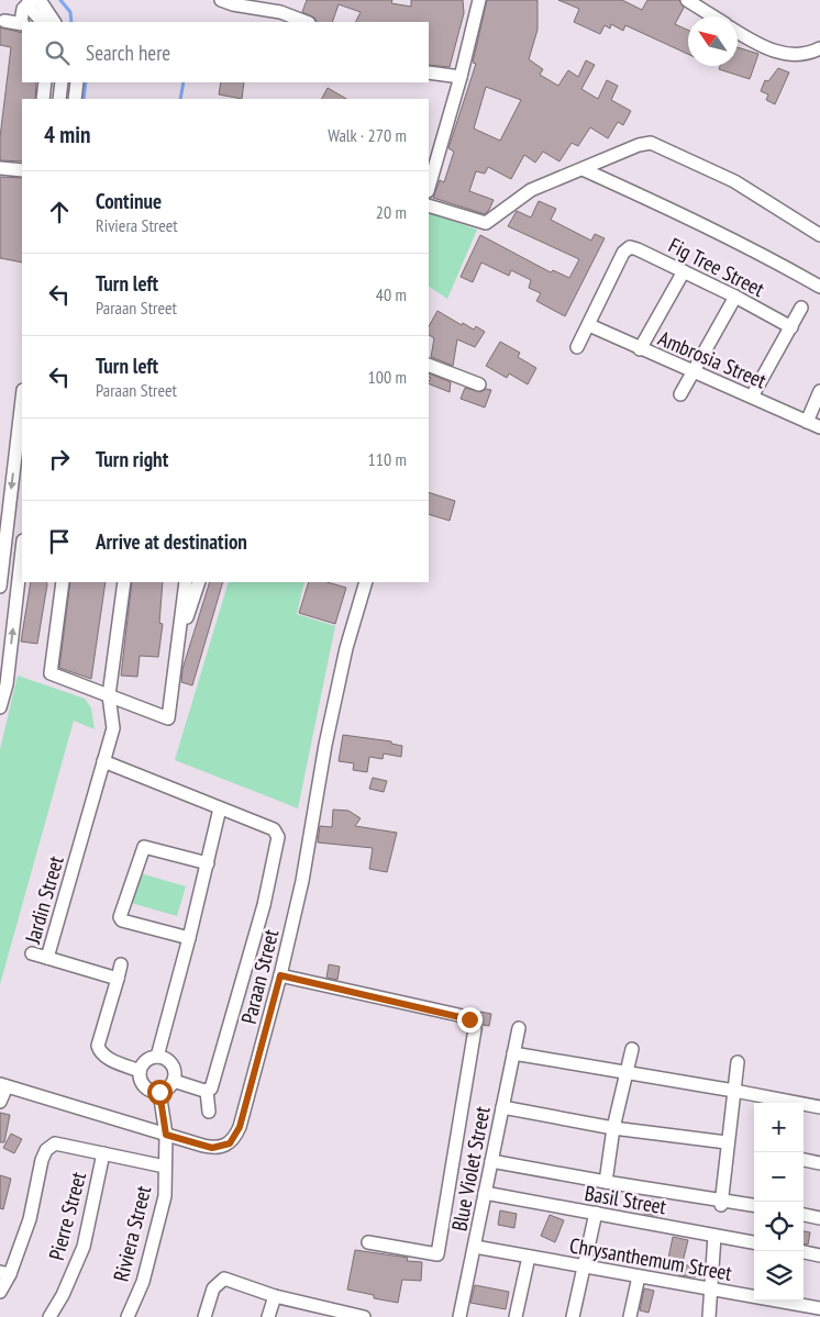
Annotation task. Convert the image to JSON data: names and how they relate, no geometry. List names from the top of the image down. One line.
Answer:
{"streets":{"street":["Fig Tree Street","Ambrosia Street","Jardin Street","Paraan Street","Blue Violet Street","Basil Street","Pierre Street","Riviera Street","Chrysanthemum Street"]},"crossings":[["Fig Tree Street","Ambrosia Street"],["Paraan Street","Riviera Street"],["Blue Violet Street","Basil Street"],["Blue Violet Street","Chrysanthemum Street"]],"north":"top left","page":{"search":"Search here","heading":["4 min","Walk · 270 m"],"list":[["Continue","Riviera Street","20 m"],["Turn left","Paraan Street","40 m"],["Turn left","Paraan Street","100 m"],["Turn right","110 m"],"Arrive at destination"],"map_buttons":["+","−"]}}
